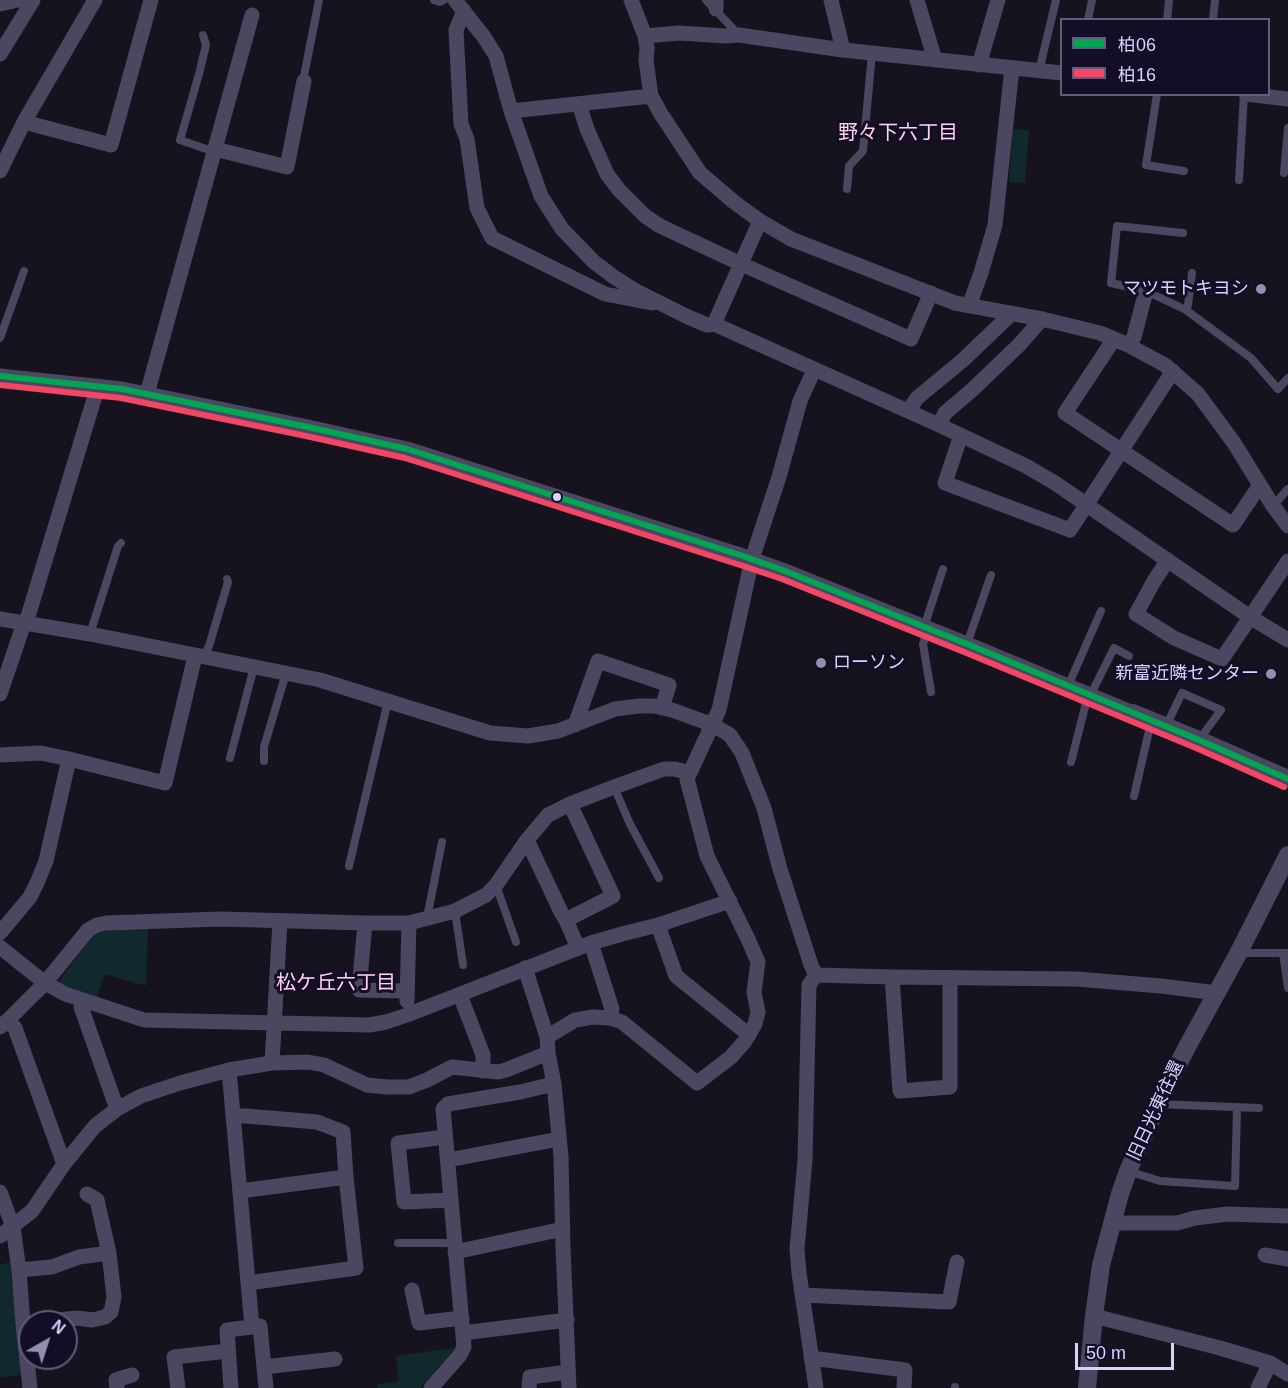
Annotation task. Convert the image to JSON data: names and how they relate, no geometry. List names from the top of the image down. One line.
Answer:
{"streets":{"street":["旧日光東往還"]},"districts":["野々下六丁目","松ケ丘六丁目"],"places":["マツモトキヨシ","ローソン","新富近隣センター"],"lines":["transit line 柏06","transit line 柏16"],"legend":["柏06","柏16"],"scale_bar":"50 m","north":"top right"}
